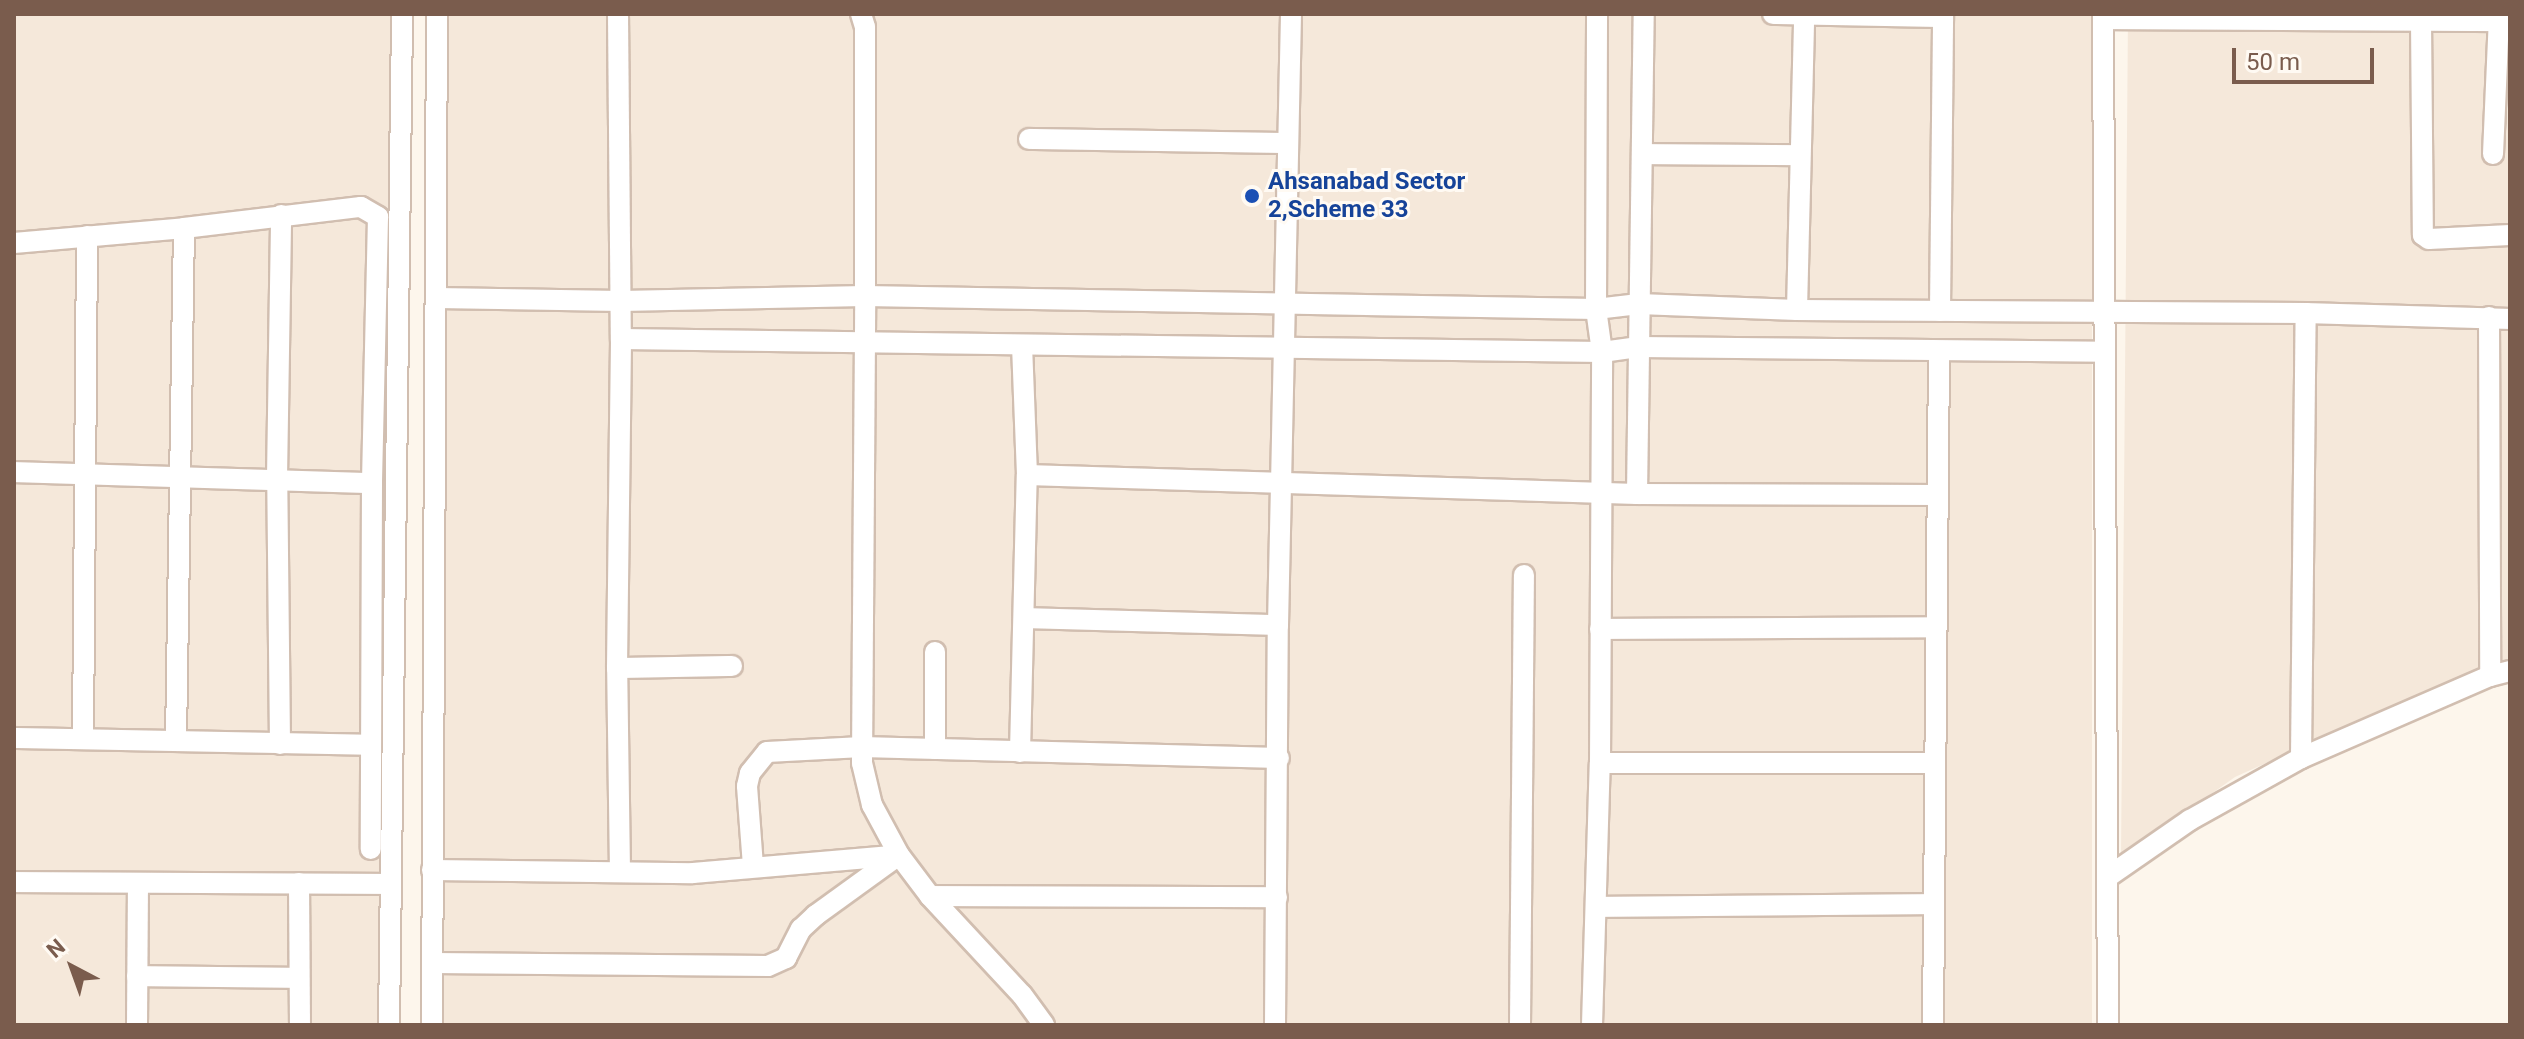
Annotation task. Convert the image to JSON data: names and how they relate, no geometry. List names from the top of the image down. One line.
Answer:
{"places":["Ahsanabad Sector 2,Scheme 33"],"scale_bar":"50 m","north":"top left"}
